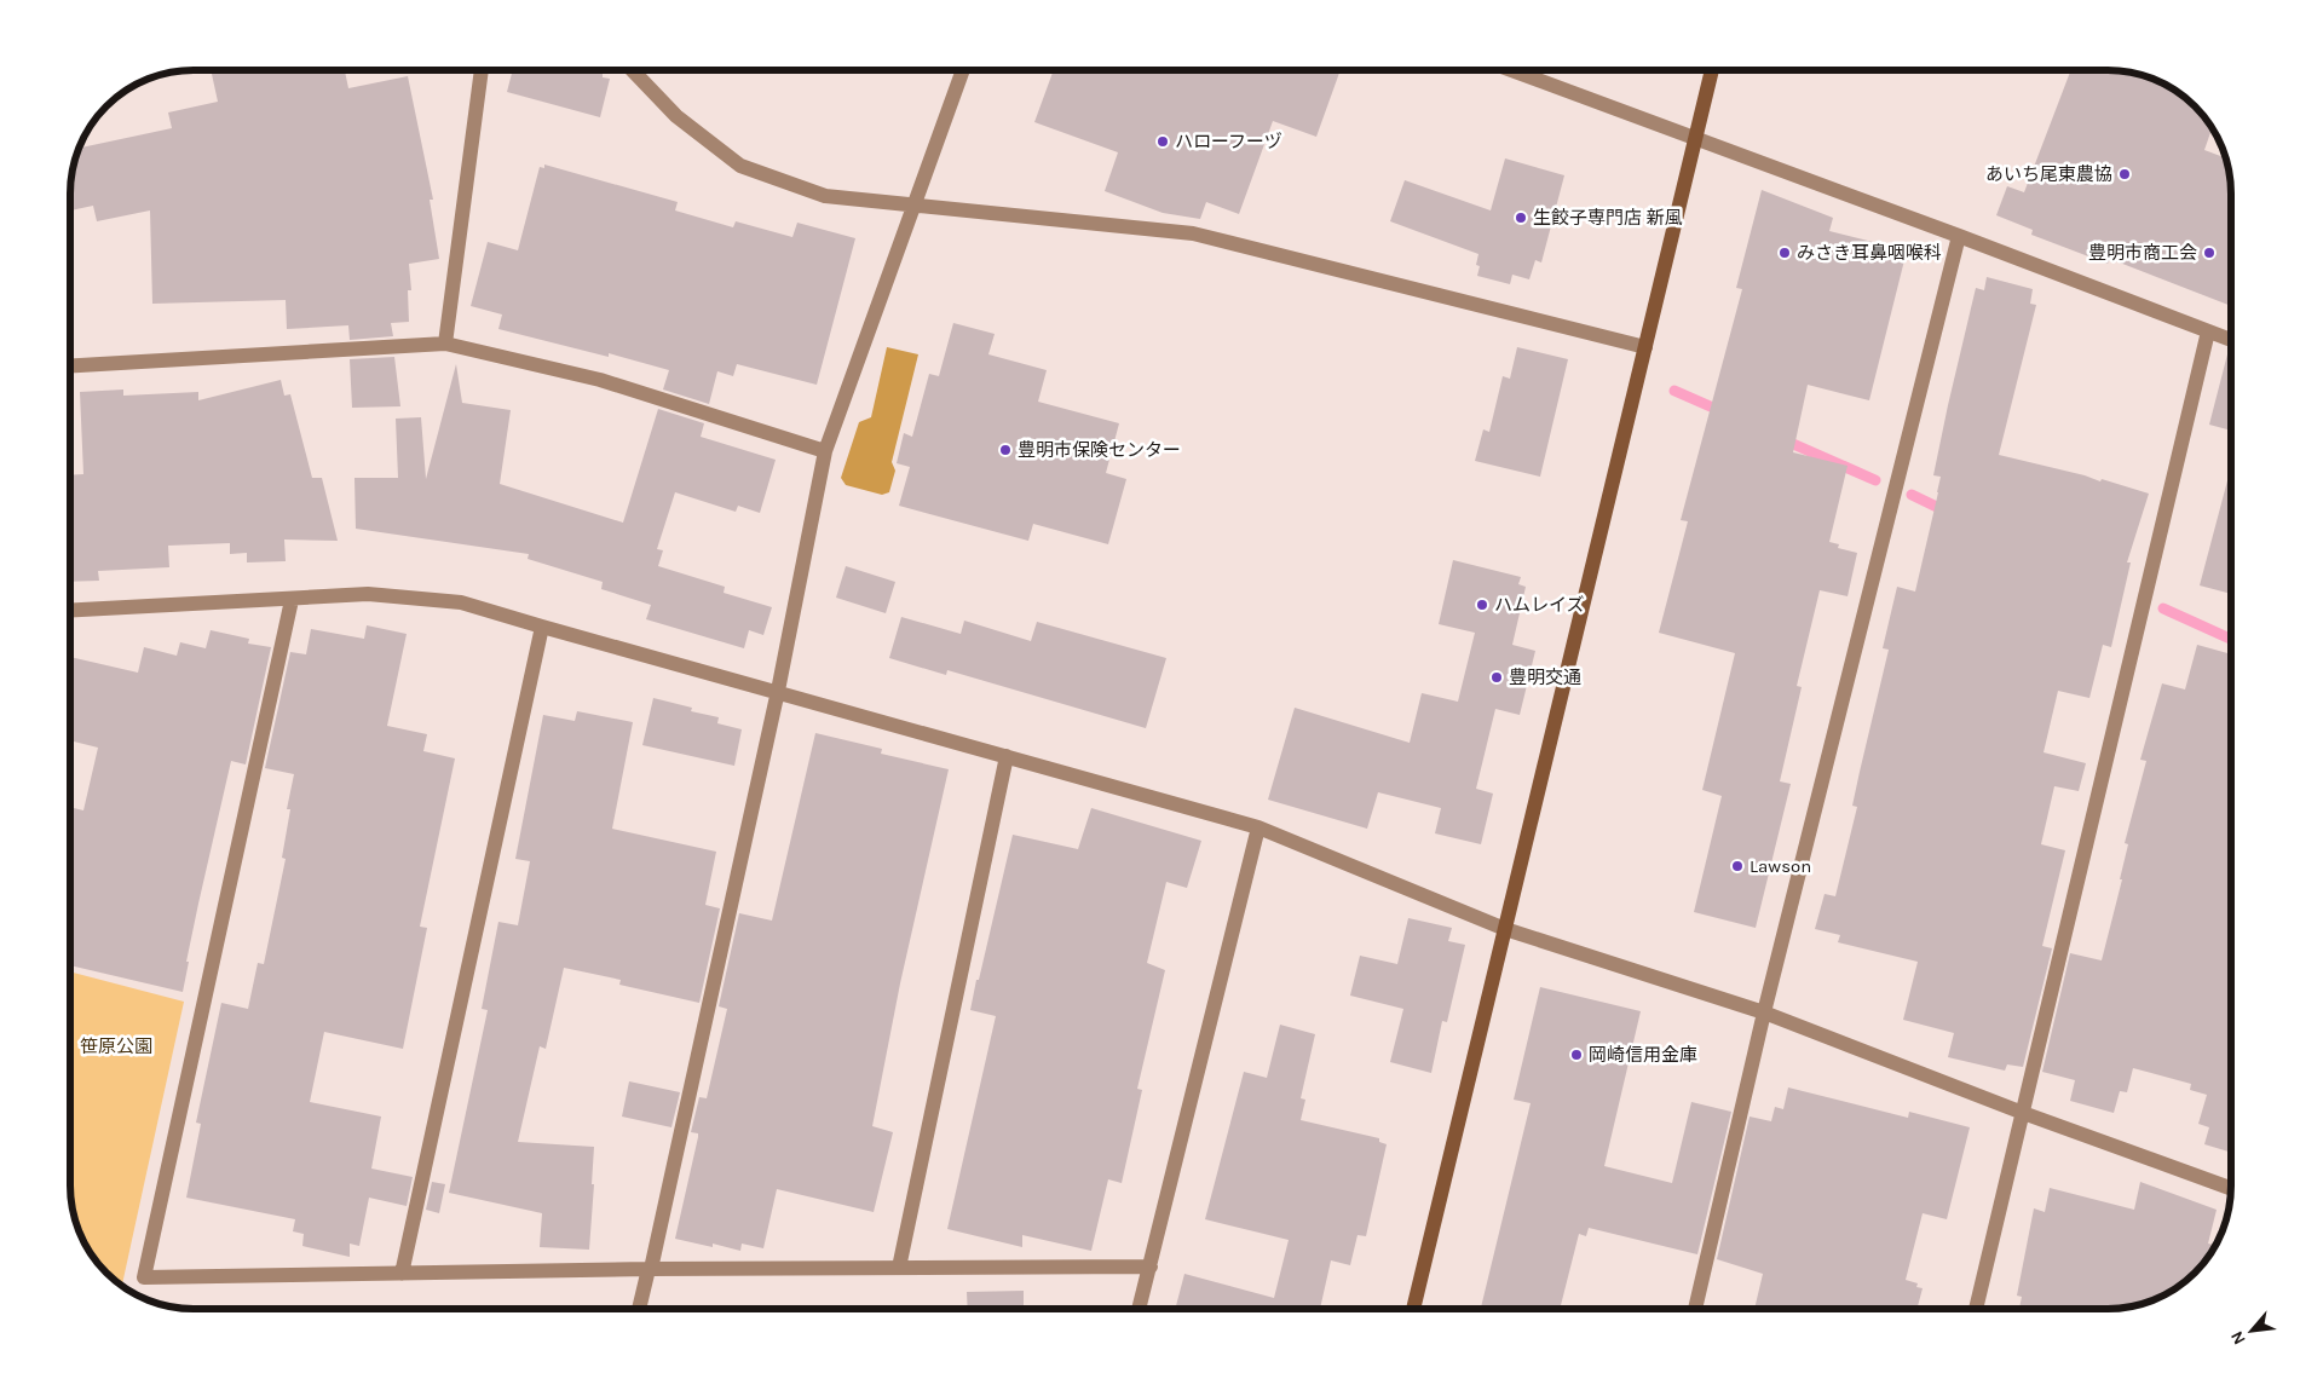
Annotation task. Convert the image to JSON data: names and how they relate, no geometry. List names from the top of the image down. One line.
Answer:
{"parks":["笹原公園"],"places":["ハローフーヅ","あいち尾東農協","生餃子専門店 新風","みさき耳鼻咽喉科","豊明市商工会","豊明市保険センター","ハムレイズ","豊明交通","Lawson","岡崎信用金庫"],"north":"bottom left"}
